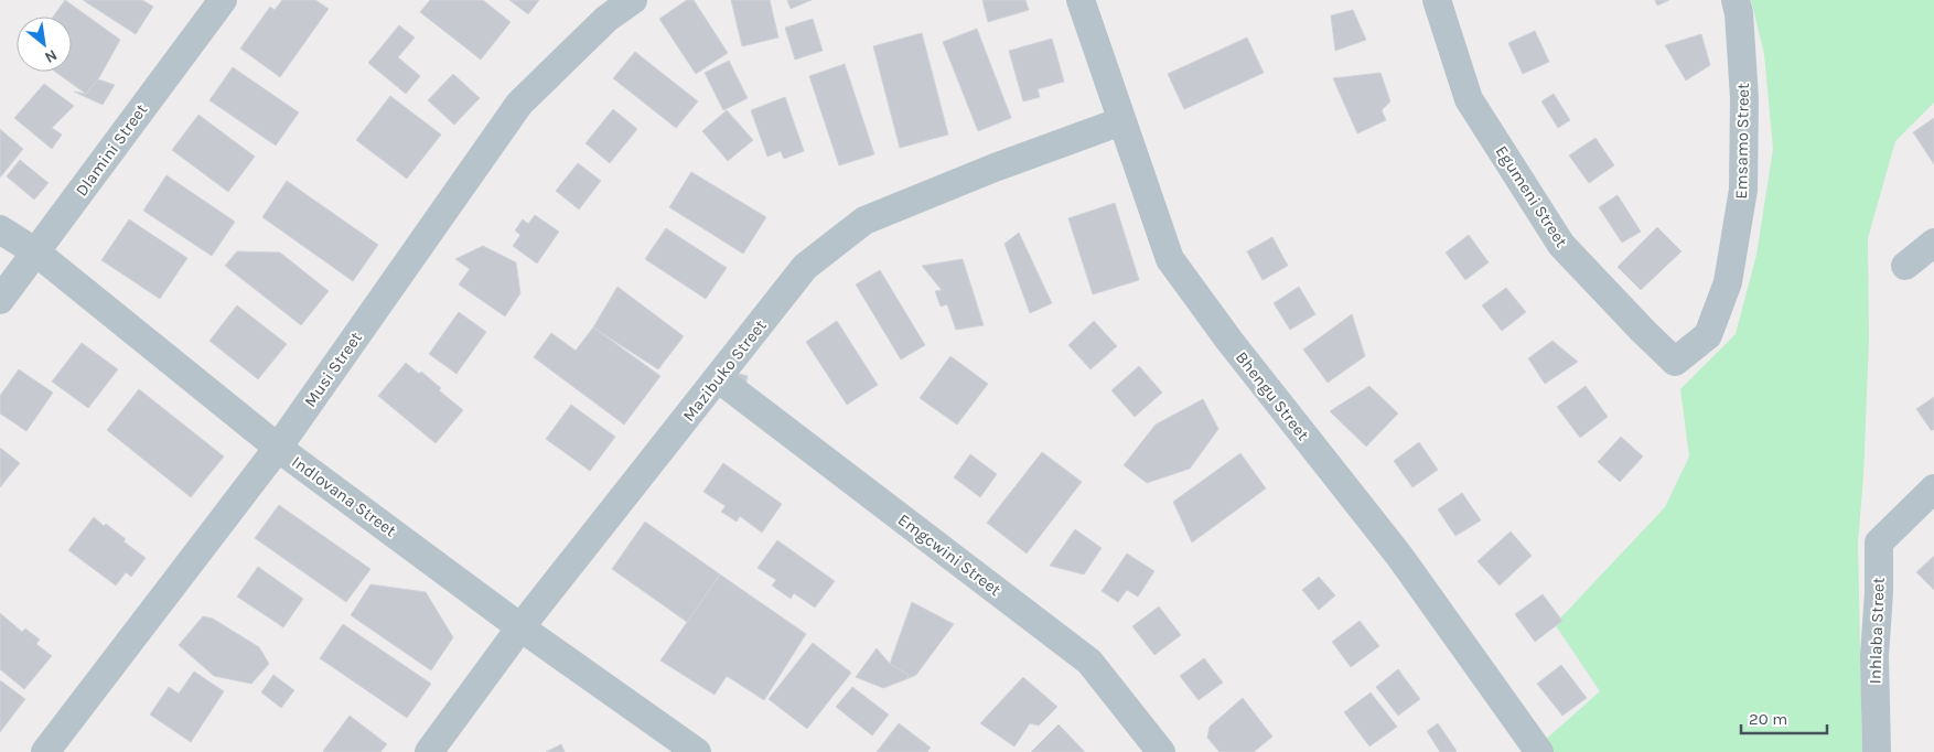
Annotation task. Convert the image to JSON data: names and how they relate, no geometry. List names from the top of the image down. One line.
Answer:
{"streets":{"street":["Emsamo Street","Dlamini Street","Egumeni Street","Musi Street","Mazibuko Street","Bhengu Street","Indlovana Street","Emgcwini Street","Inhlaba Street"]},"crossings":[["Emsamo Street","Egumeni Street"],["Dlamini Street","Indlovana Street"],["Musi Street","Indlovana Street"],["Mazibuko Street","Bhengu Street"],["Mazibuko Street","Indlovana Street"],["Mazibuko Street","Emgcwini Street"]],"scale_bar":"20 m","north":"bottom right"}
